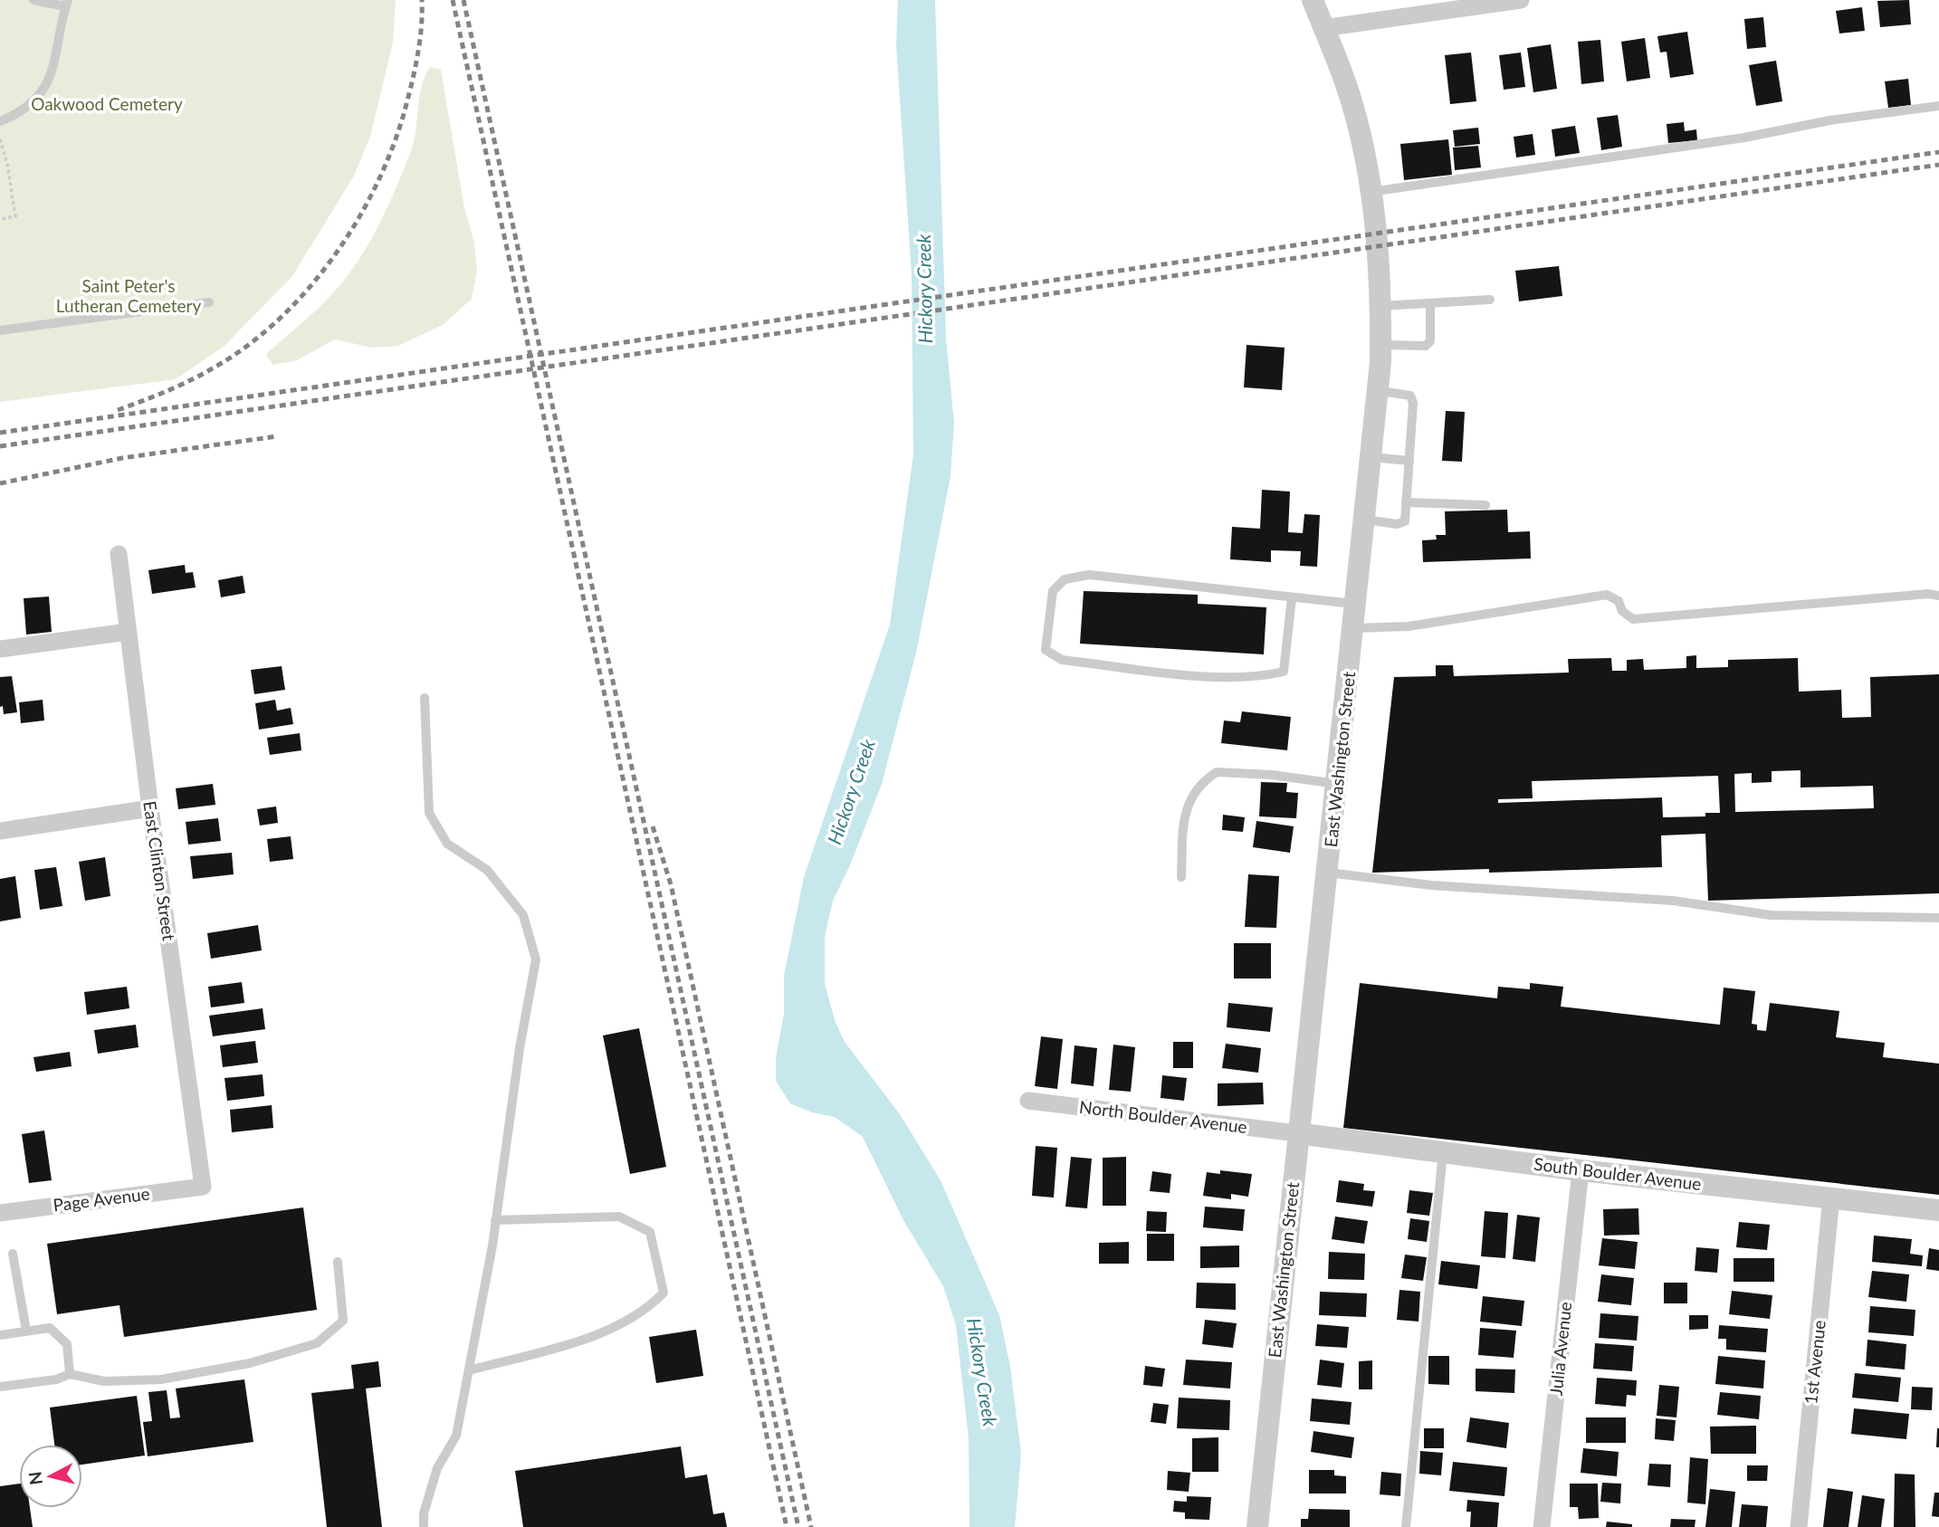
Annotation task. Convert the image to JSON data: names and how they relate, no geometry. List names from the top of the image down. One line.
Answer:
{"streets":{"street":["East Washington Street","East Clinton Street","North Boulder Avenue","South Boulder Avenue","Page Avenue","Julia Avenue","1st Avenue"]},"crossings":[["East Washington Street","North Boulder Avenue"],["East Washington Street","South Boulder Avenue"],["East Clinton Street","Page Avenue"],["North Boulder Avenue","South Boulder Avenue"],["South Boulder Avenue","Julia Avenue"],["South Boulder Avenue","1st Avenue"]],"water":["Hickory Creek"],"parks":["Oakwood Cemetery","Saint Peter's Lutheran Cemetery"],"north":"left"}
